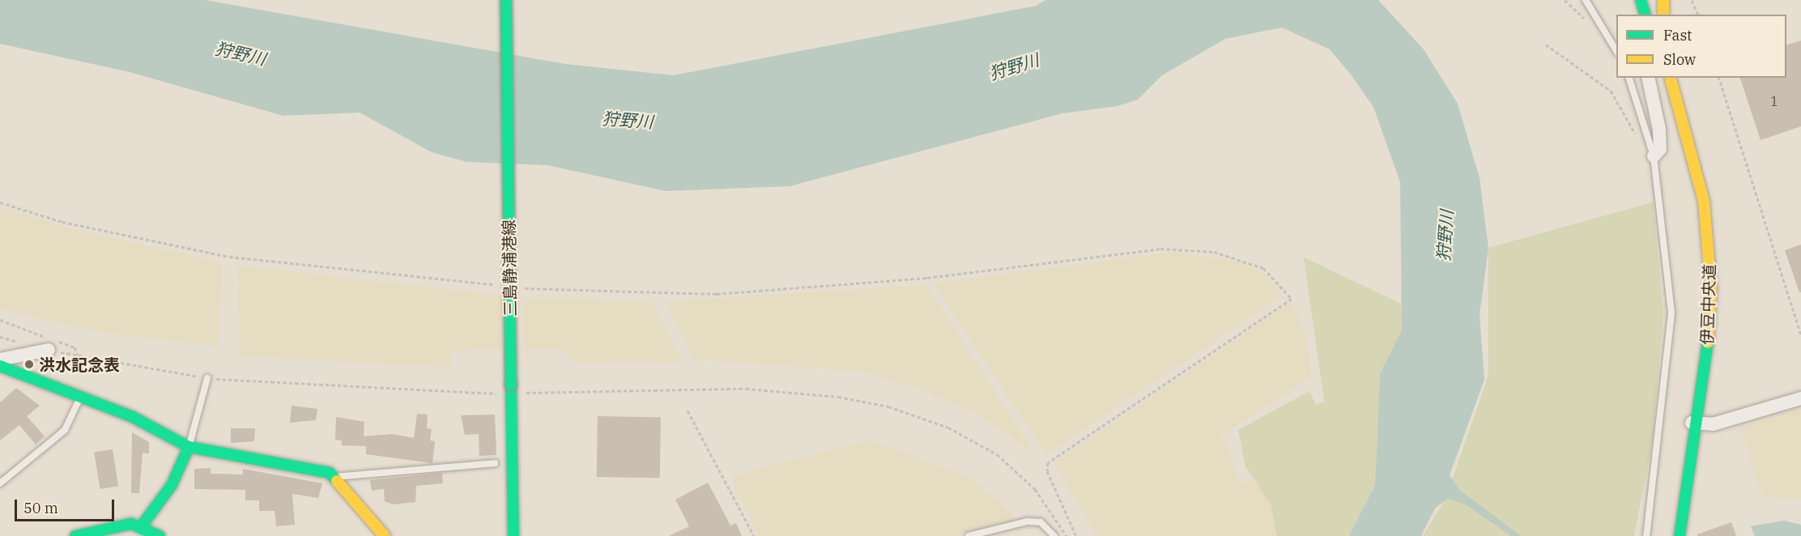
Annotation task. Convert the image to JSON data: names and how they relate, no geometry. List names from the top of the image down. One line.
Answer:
{"streets":{"main road":["三島静浦港線","伊豆中央道"]},"water":["狩野川"],"places":["洪水記念表"],"house_numbers":["1"],"legend":["Fast","Slow"],"scale_bar":"50 m"}
